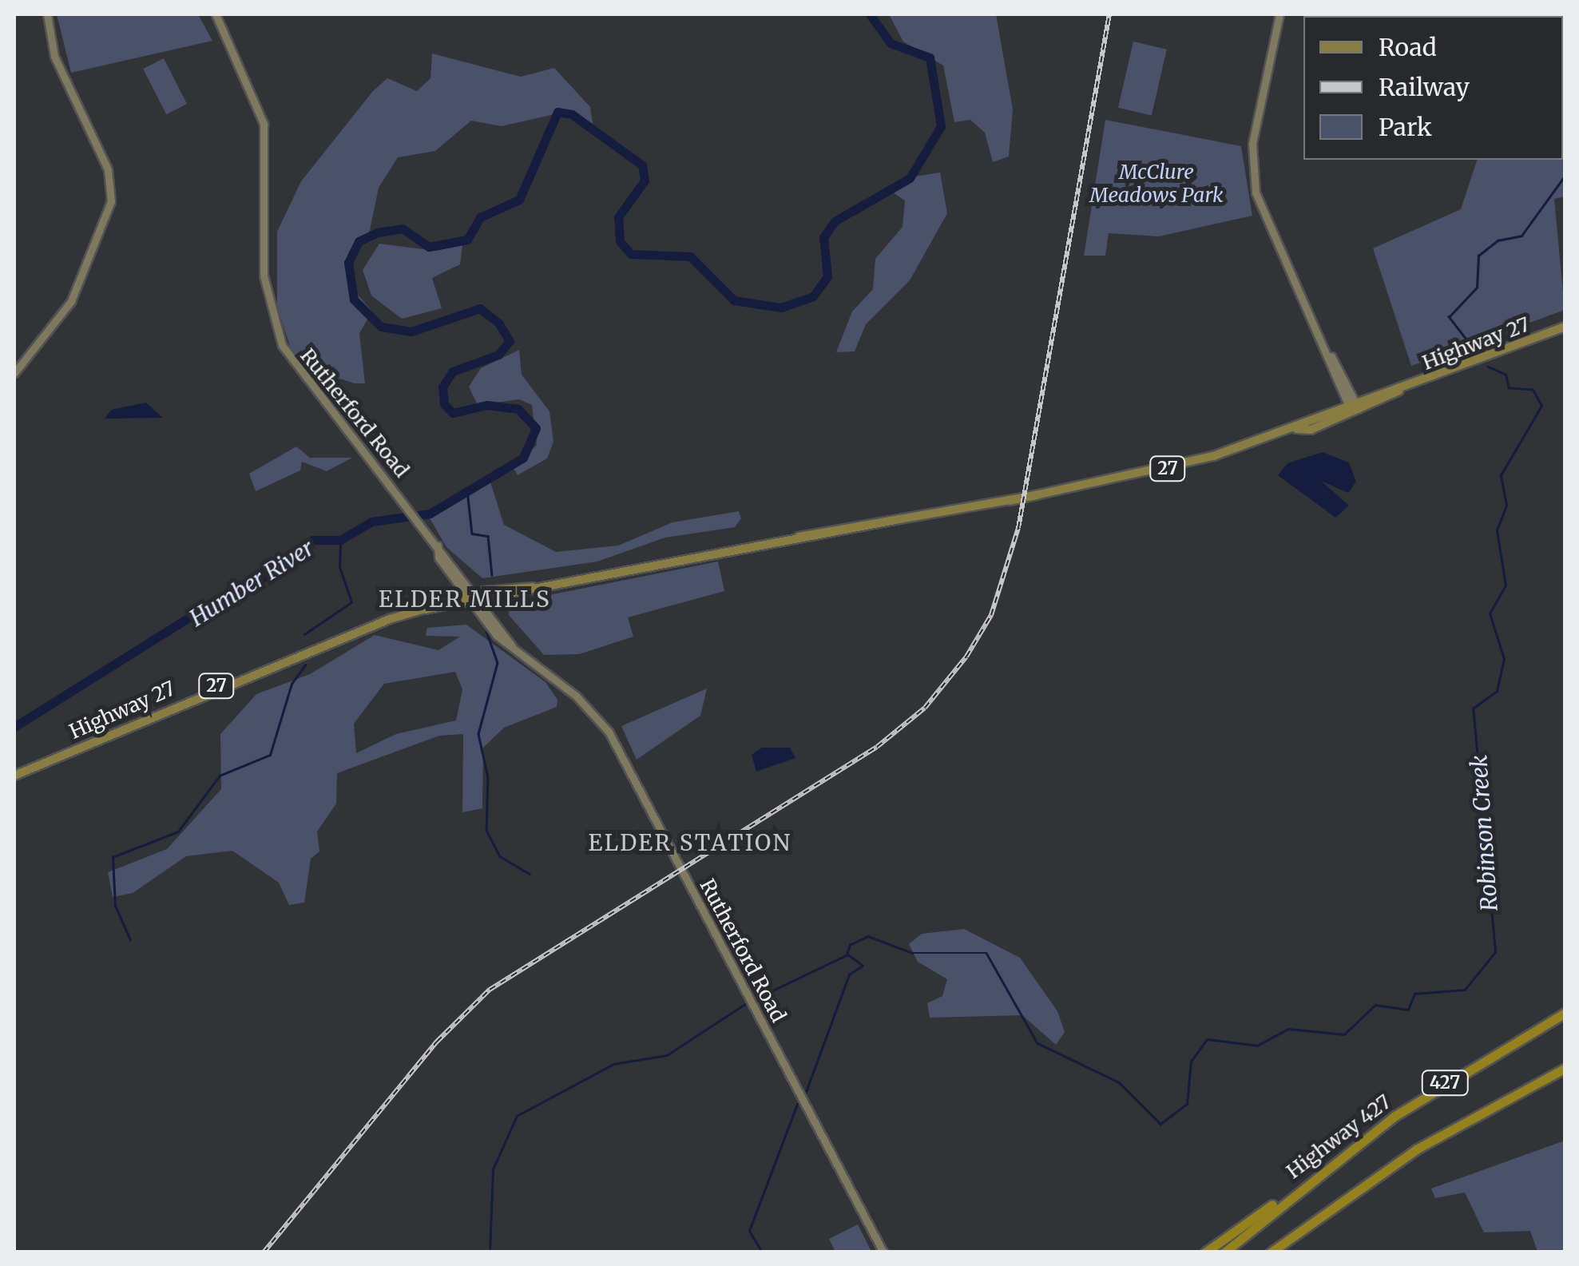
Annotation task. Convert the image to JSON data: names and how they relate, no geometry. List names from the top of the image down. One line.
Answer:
{"streets":{"highway":["427","Highway 427"],"main road":["Highway 27","Rutherford Road","27"]},"crossings":[["Highway 27","Rutherford Road"]],"districts":["ELDER MILLS","ELDER STATION"],"water":["Humber River","Robinson Creek"],"parks":["McClure Meadows Park"],"legend":["Road","Railway","Park"]}
